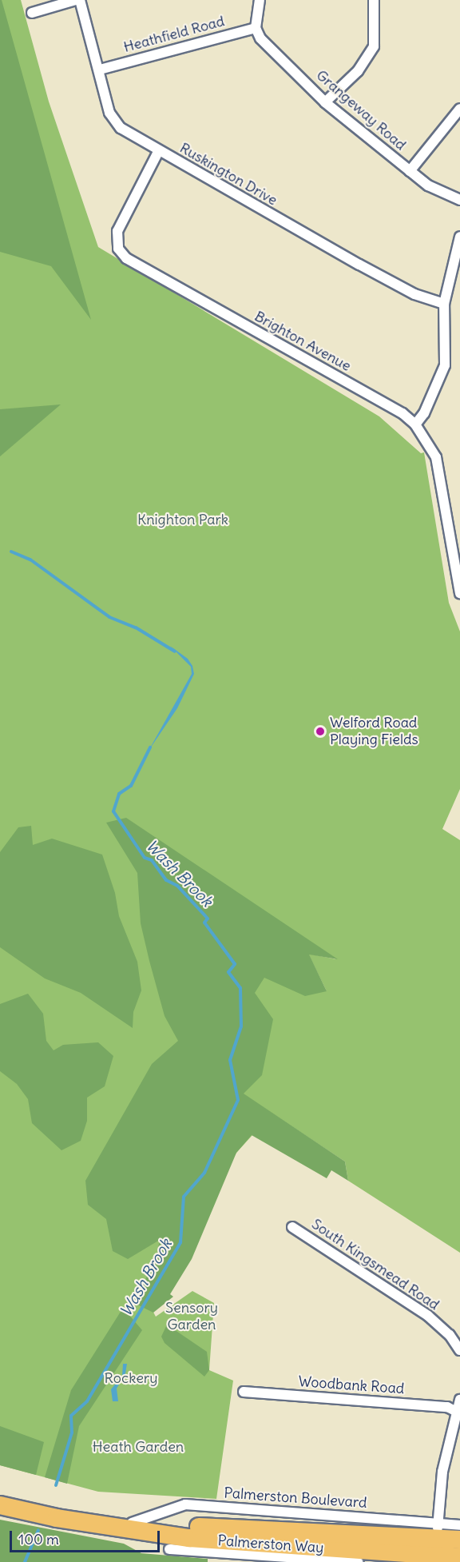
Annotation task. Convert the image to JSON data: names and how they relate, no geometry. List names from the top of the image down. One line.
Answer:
{"streets":{"highway":["Palmerston Way"],"street":["Heathfield Road","Grangeway Road","Ruskington Drive","Brighton Avenue","South Kingsmead Road","Woodbank Road"]},"crossings":[["Heathfield Road","Grangeway Road"],["Heathfield Road","Ruskington Drive"],["Ruskington Drive","Brighton Avenue"]],"water":["Wash Brook"],"parks":["Knighton Park","Sensory Garden","Rockery","Heath Garden"],"places":["Welford Road Playing Fields"],"scale_bar":"100 m"}
